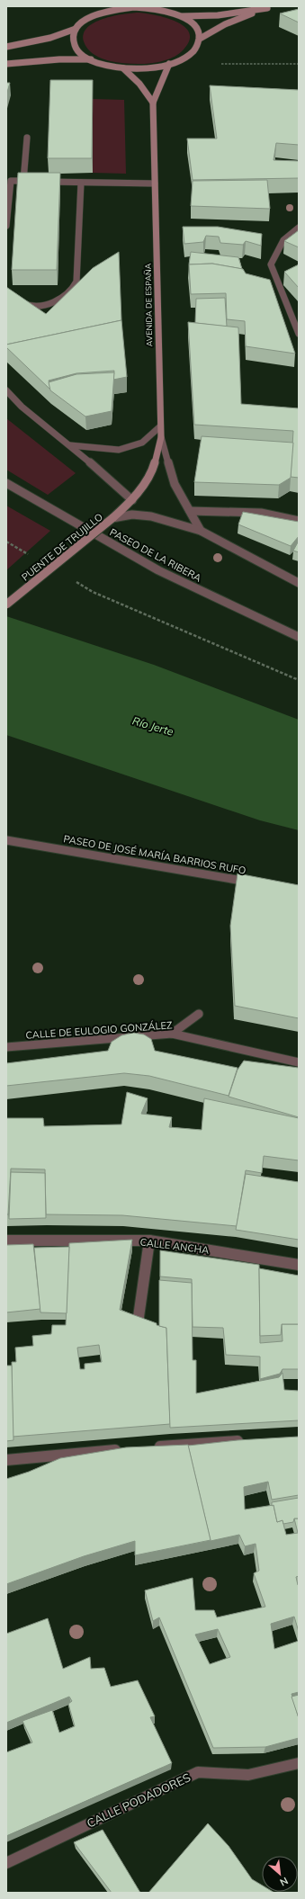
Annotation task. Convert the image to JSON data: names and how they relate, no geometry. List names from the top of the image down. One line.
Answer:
{"streets":{"main road":["AVENIDA DE ESPAÑA","PUENTE DE TRUJILLO"],"street":["PASEO DE LA RIBERA","PASEO DE JOSÉ MARÍA BARRIOS RUFO","CALLE DE EULOGIO GONZÁLEZ","CALLE ANCHA","CALLE PODADORES"]},"crossings":[["AVENIDA DE ESPAÑA","PUENTE DE TRUJILLO"]],"water":["Río Jerte"],"north":"bottom right"}
